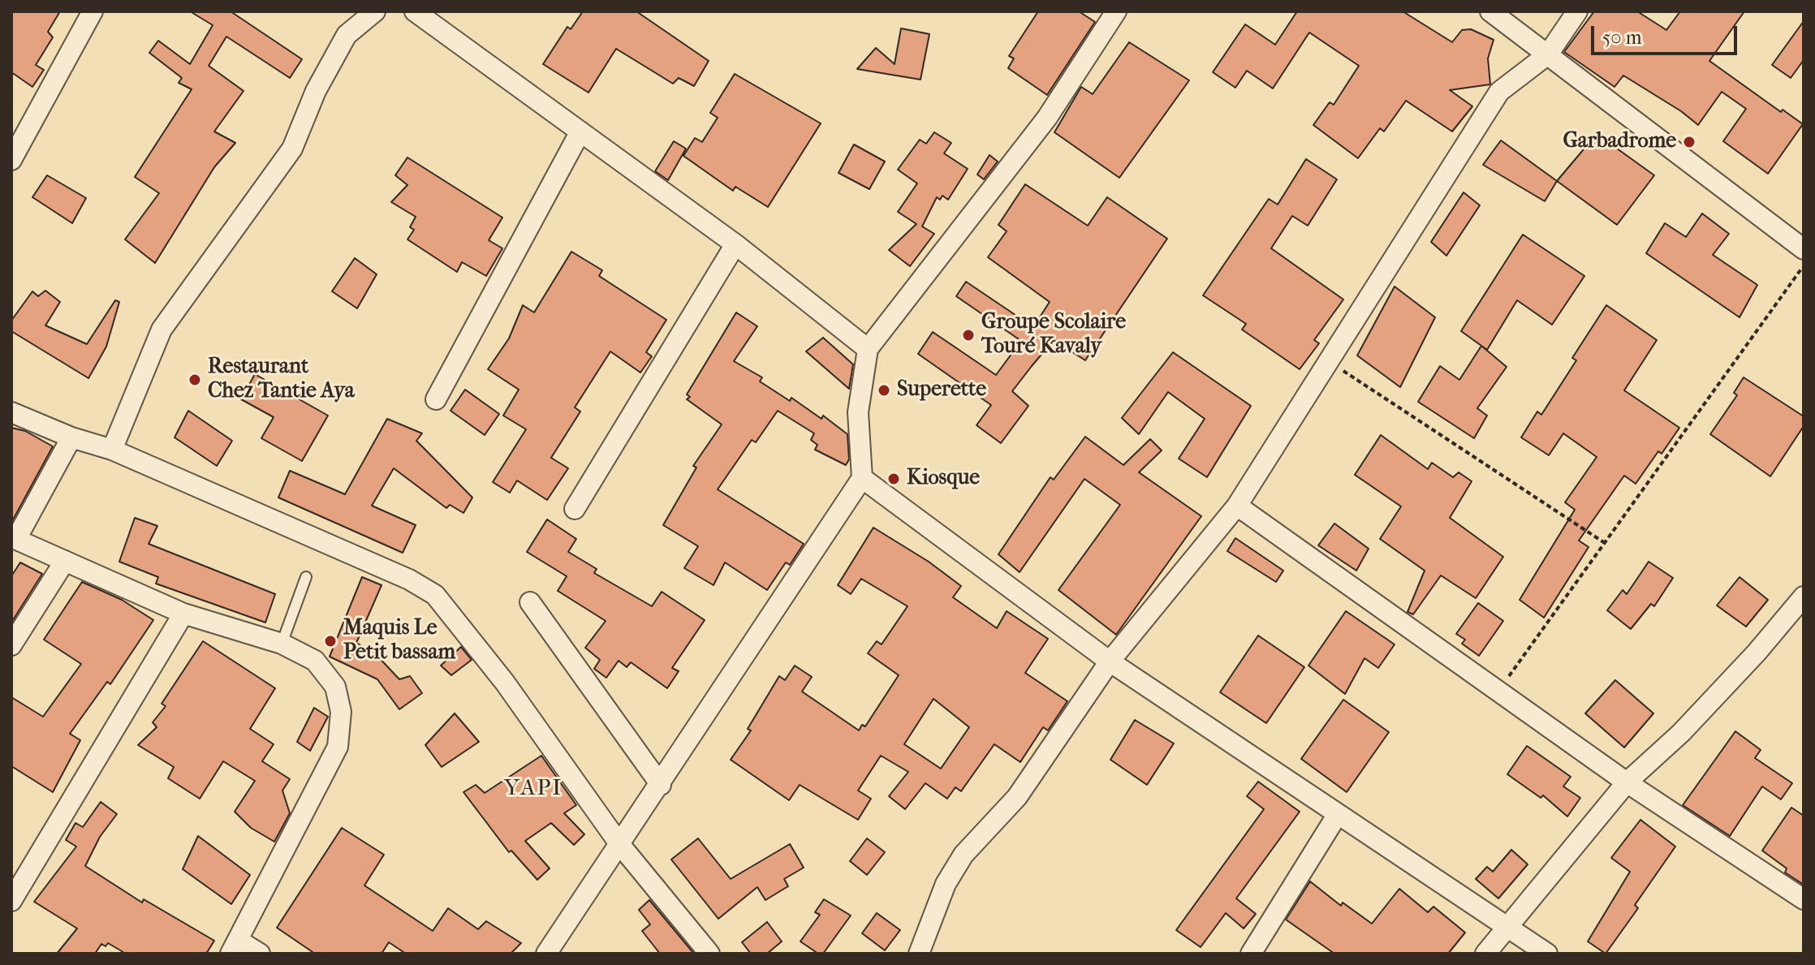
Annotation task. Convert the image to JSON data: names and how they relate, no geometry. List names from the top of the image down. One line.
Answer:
{"districts":["YAPI"],"places":["Garbadrome","Groupe Scolaire Touré Kavaly","Restaurant Chez Tantie Aya","Superette","Kiosque","Maquis Le Petit bassam"],"scale_bar":"50 m"}
